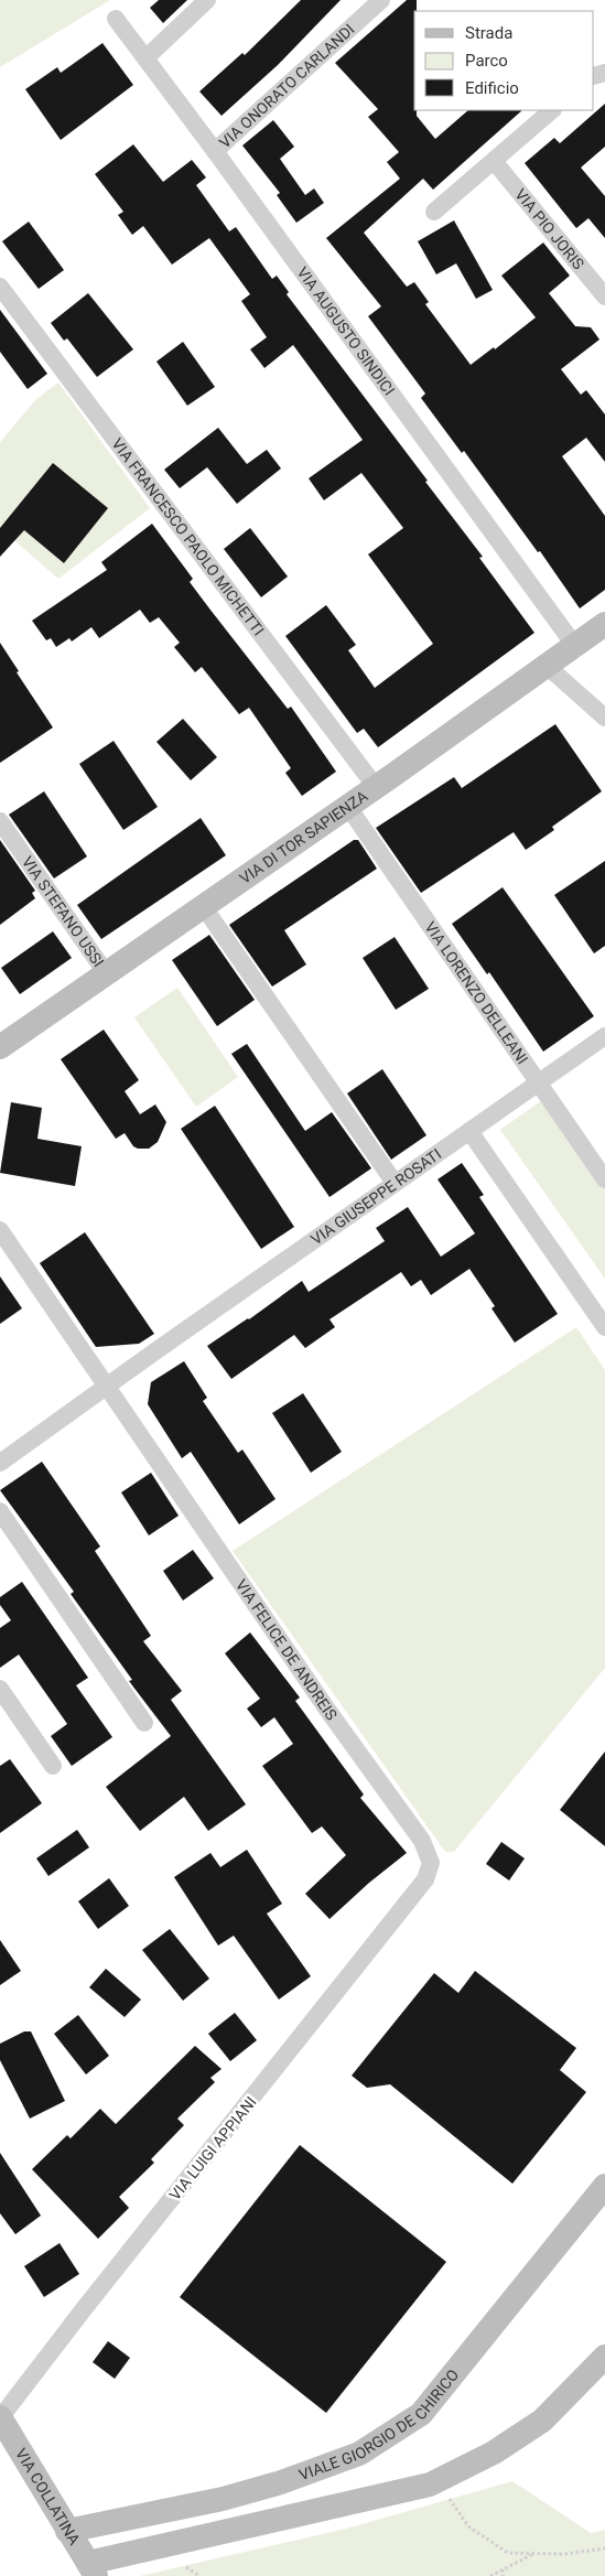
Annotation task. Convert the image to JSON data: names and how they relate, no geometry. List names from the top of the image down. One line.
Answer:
{"streets":{"street":["VIA ONORATO CARLANDI","VIA PIO JORIS","VIA AUGUSTO SINDICI","VIA FRANCESCO PAOLO MICHETTI","VIA DI TOR SAPIENZA","VIA STEFANO USSI","VIA LORENZO DELLEANI","VIA GIUSEPPE ROSATI","VIA FELICE DE ANDREIS","VIA LUIGI APPIANI","VIALE GIORGIO DE CHIRICO","VIA COLLATINA"]},"crossings":[["VIA ONORATO CARLANDI","VIA AUGUSTO SINDICI"],["VIA AUGUSTO SINDICI","VIA DI TOR SAPIENZA"],["VIA FRANCESCO PAOLO MICHETTI","VIA DI TOR SAPIENZA"],["VIA DI TOR SAPIENZA","VIA STEFANO USSI"],["VIA DI TOR SAPIENZA","VIA LORENZO DELLEANI"],["VIA LORENZO DELLEANI","VIA GIUSEPPE ROSATI"],["VIA GIUSEPPE ROSATI","VIA FELICE DE ANDREIS"],["VIA FELICE DE ANDREIS","VIA LUIGI APPIANI"],["VIA LUIGI APPIANI","VIA COLLATINA"],["VIALE GIORGIO DE CHIRICO","VIA COLLATINA"]],"legend":["Strada","Parco","Edificio"]}
